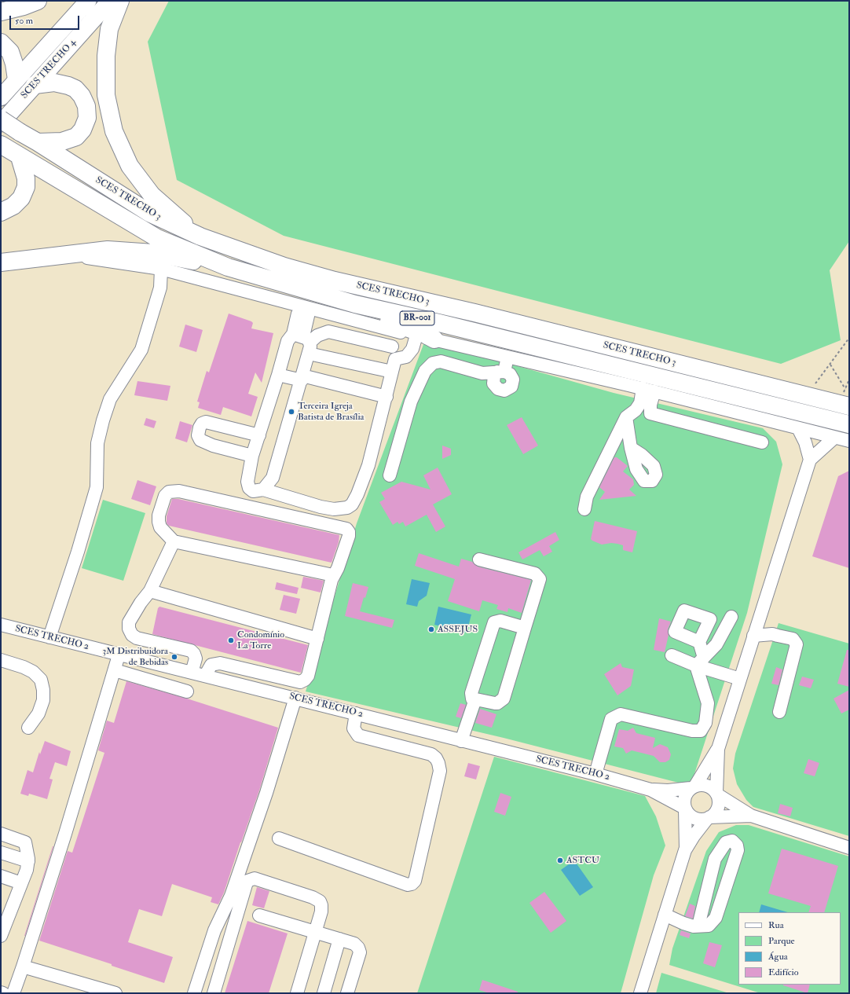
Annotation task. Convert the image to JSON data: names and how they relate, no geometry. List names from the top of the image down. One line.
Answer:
{"streets":{"highway":["SCES TRECHO 3","BR-001"],"main road":["SCES TRECHO 4"],"street":["SCES TRECHO 2"]},"places":["Terceira Igreja Batista de Brasília","ASSEJUS","Condomínio La Torre","3M Distribuidora de Bebidas","ASTCU"],"legend":["Rua","Parque","Água","Edifício"],"scale_bar":"50 m"}
